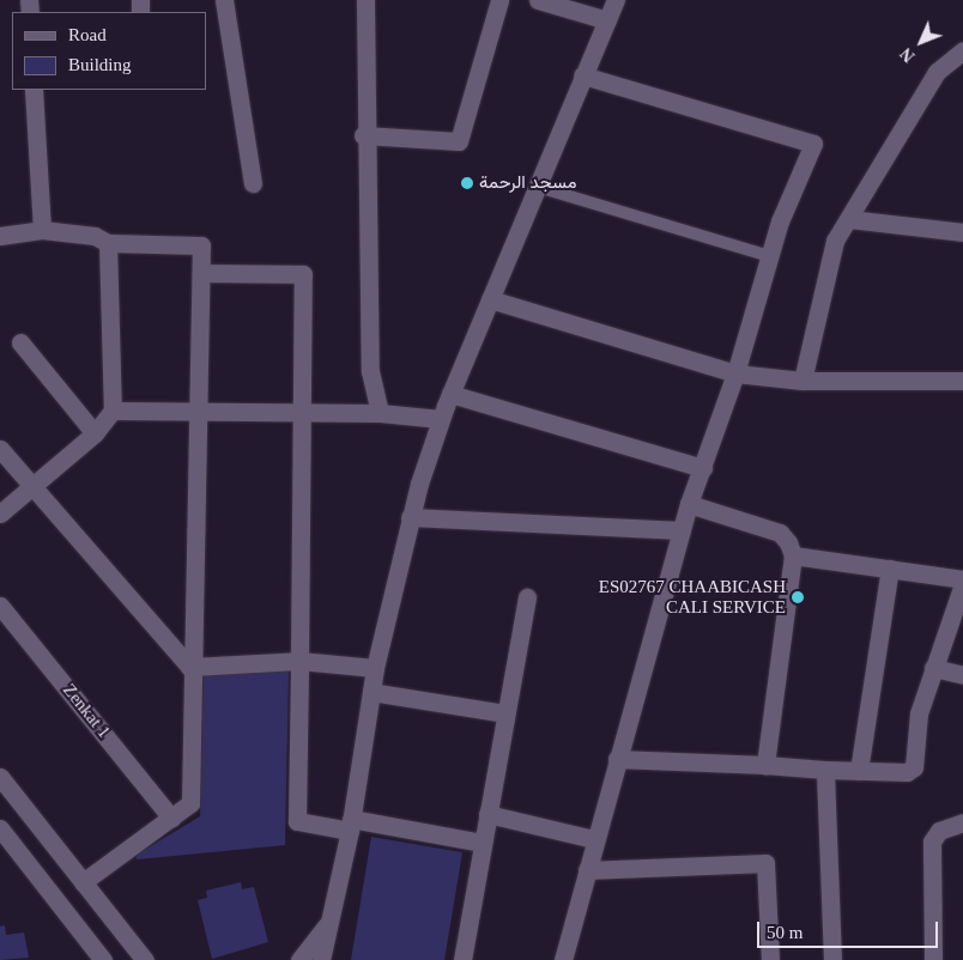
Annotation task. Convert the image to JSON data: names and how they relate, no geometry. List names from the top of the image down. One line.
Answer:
{"streets":{"street":["Zenkat 1"]},"places":["مسجد الرحمة","ES02767 CHAABICASH CALI SERVICE"],"legend":["Road","Building"],"scale_bar":"50 m","north":"bottom left"}
